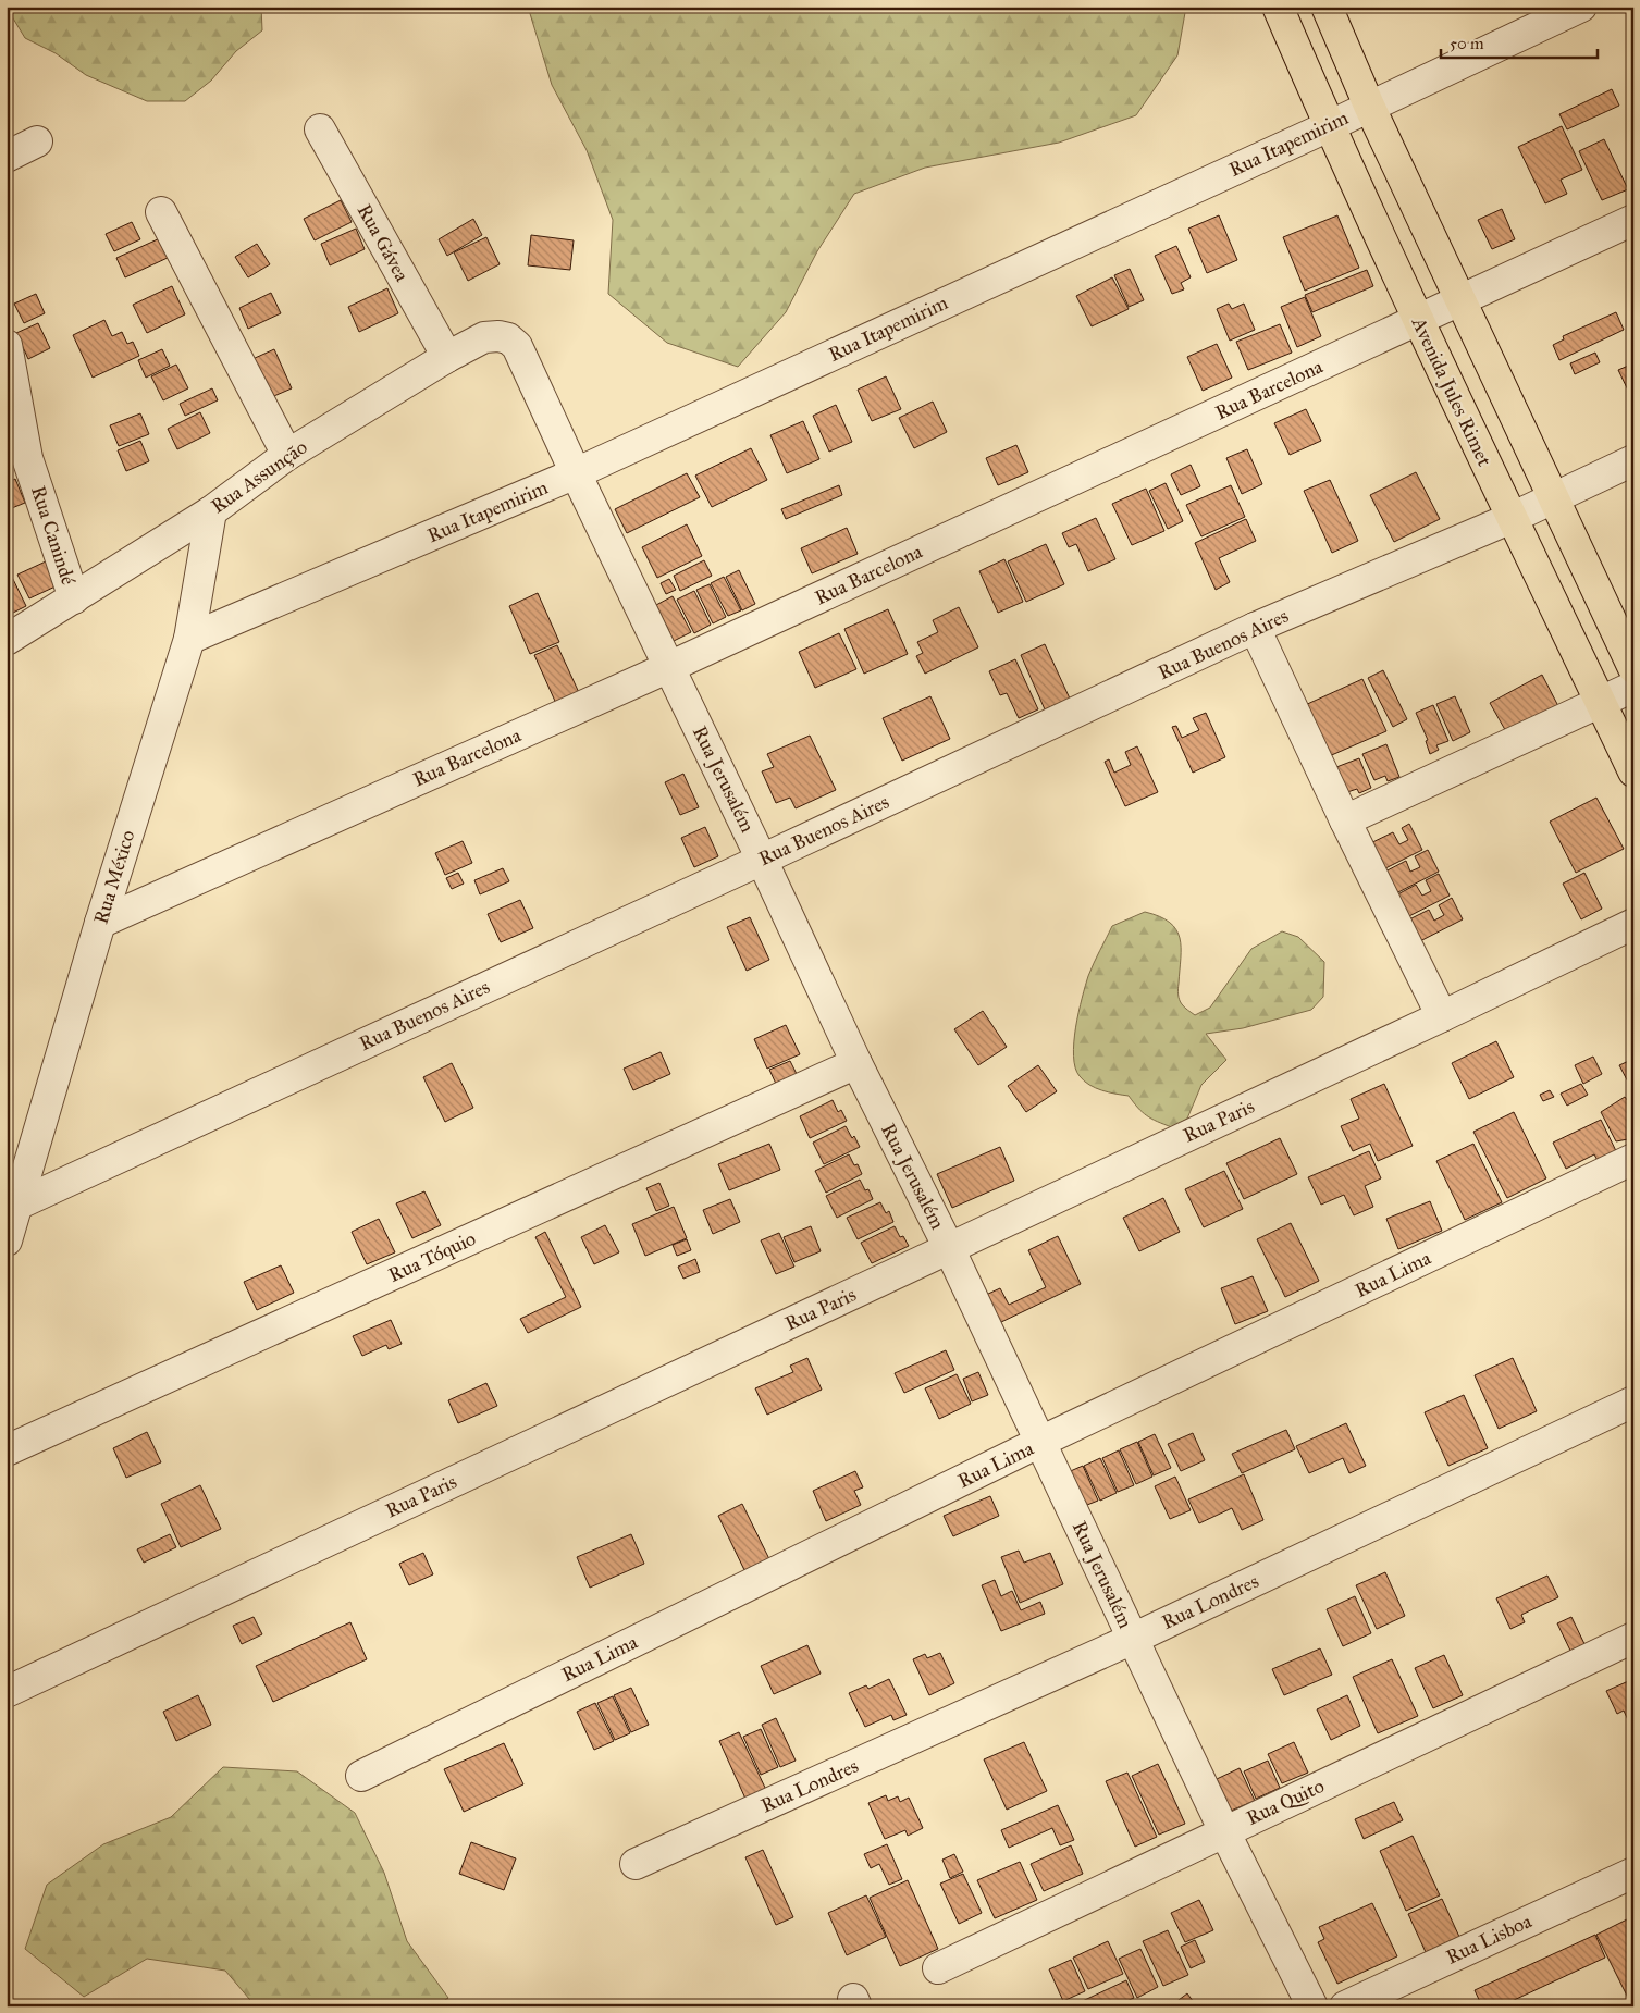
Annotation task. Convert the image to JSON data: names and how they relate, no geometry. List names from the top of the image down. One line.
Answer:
{"streets":{"main road":["Avenida Jules Rimet"],"street":["Rua Itapemirim","Rua Gávea","Rua Barcelona","Rua Assunção","Rua Canindé","Rua Buenos Aires","Rua Jerusalém","Rua México","Rua Paris","Rua Tóquio","Rua Lima","Rua Londres","Rua Quito","Rua Lisboa"]},"crossings":[["Rua Itapemirim","Avenida Jules Rimet"],["Rua Itapemirim","Rua Jerusalém"],["Rua Itapemirim","Rua México"],["Rua Gávea","Rua Assunção"],["Rua Barcelona","Avenida Jules Rimet"],["Rua Barcelona","Rua Jerusalém"],["Rua Barcelona","Rua México"],["Avenida Jules Rimet","Rua Buenos Aires"],["Rua Assunção","Rua Canindé"],["Rua Assunção","Rua Jerusalém"],["Rua Assunção","Rua México"],["Rua Buenos Aires","Rua Jerusalém"],["Rua Buenos Aires","Rua México"],["Rua Jerusalém","Rua Paris"],["Rua Jerusalém","Rua Tóquio"],["Rua Jerusalém","Rua Lima"],["Rua Jerusalém","Rua Londres"],["Rua Jerusalém","Rua Quito"]],"scale_bar":"50 m"}
